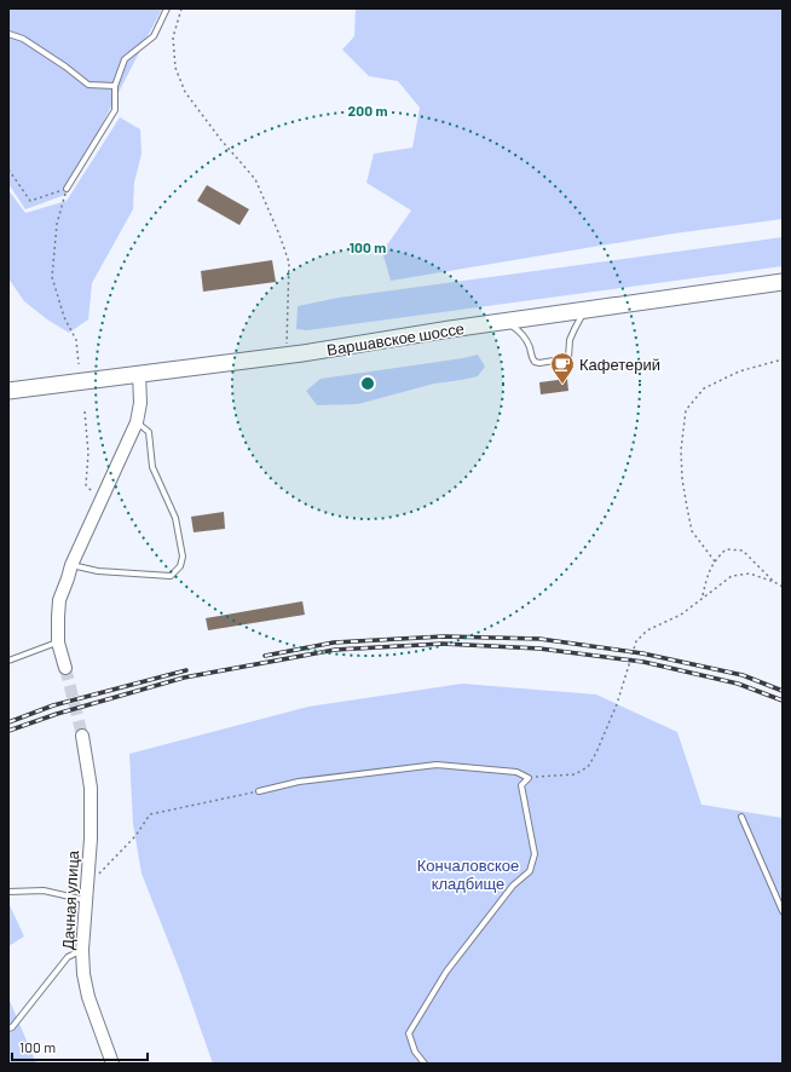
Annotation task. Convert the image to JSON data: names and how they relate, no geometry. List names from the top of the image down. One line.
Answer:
{"streets":{"main road":["Варшавское шоссе"],"street":["Дачная улица"]},"parks":["Кончаловское кладбище"],"places":{"cafe":["Кафетерий"]},"scale_bar":"100 m","rings":["200 m","100 m"]}
